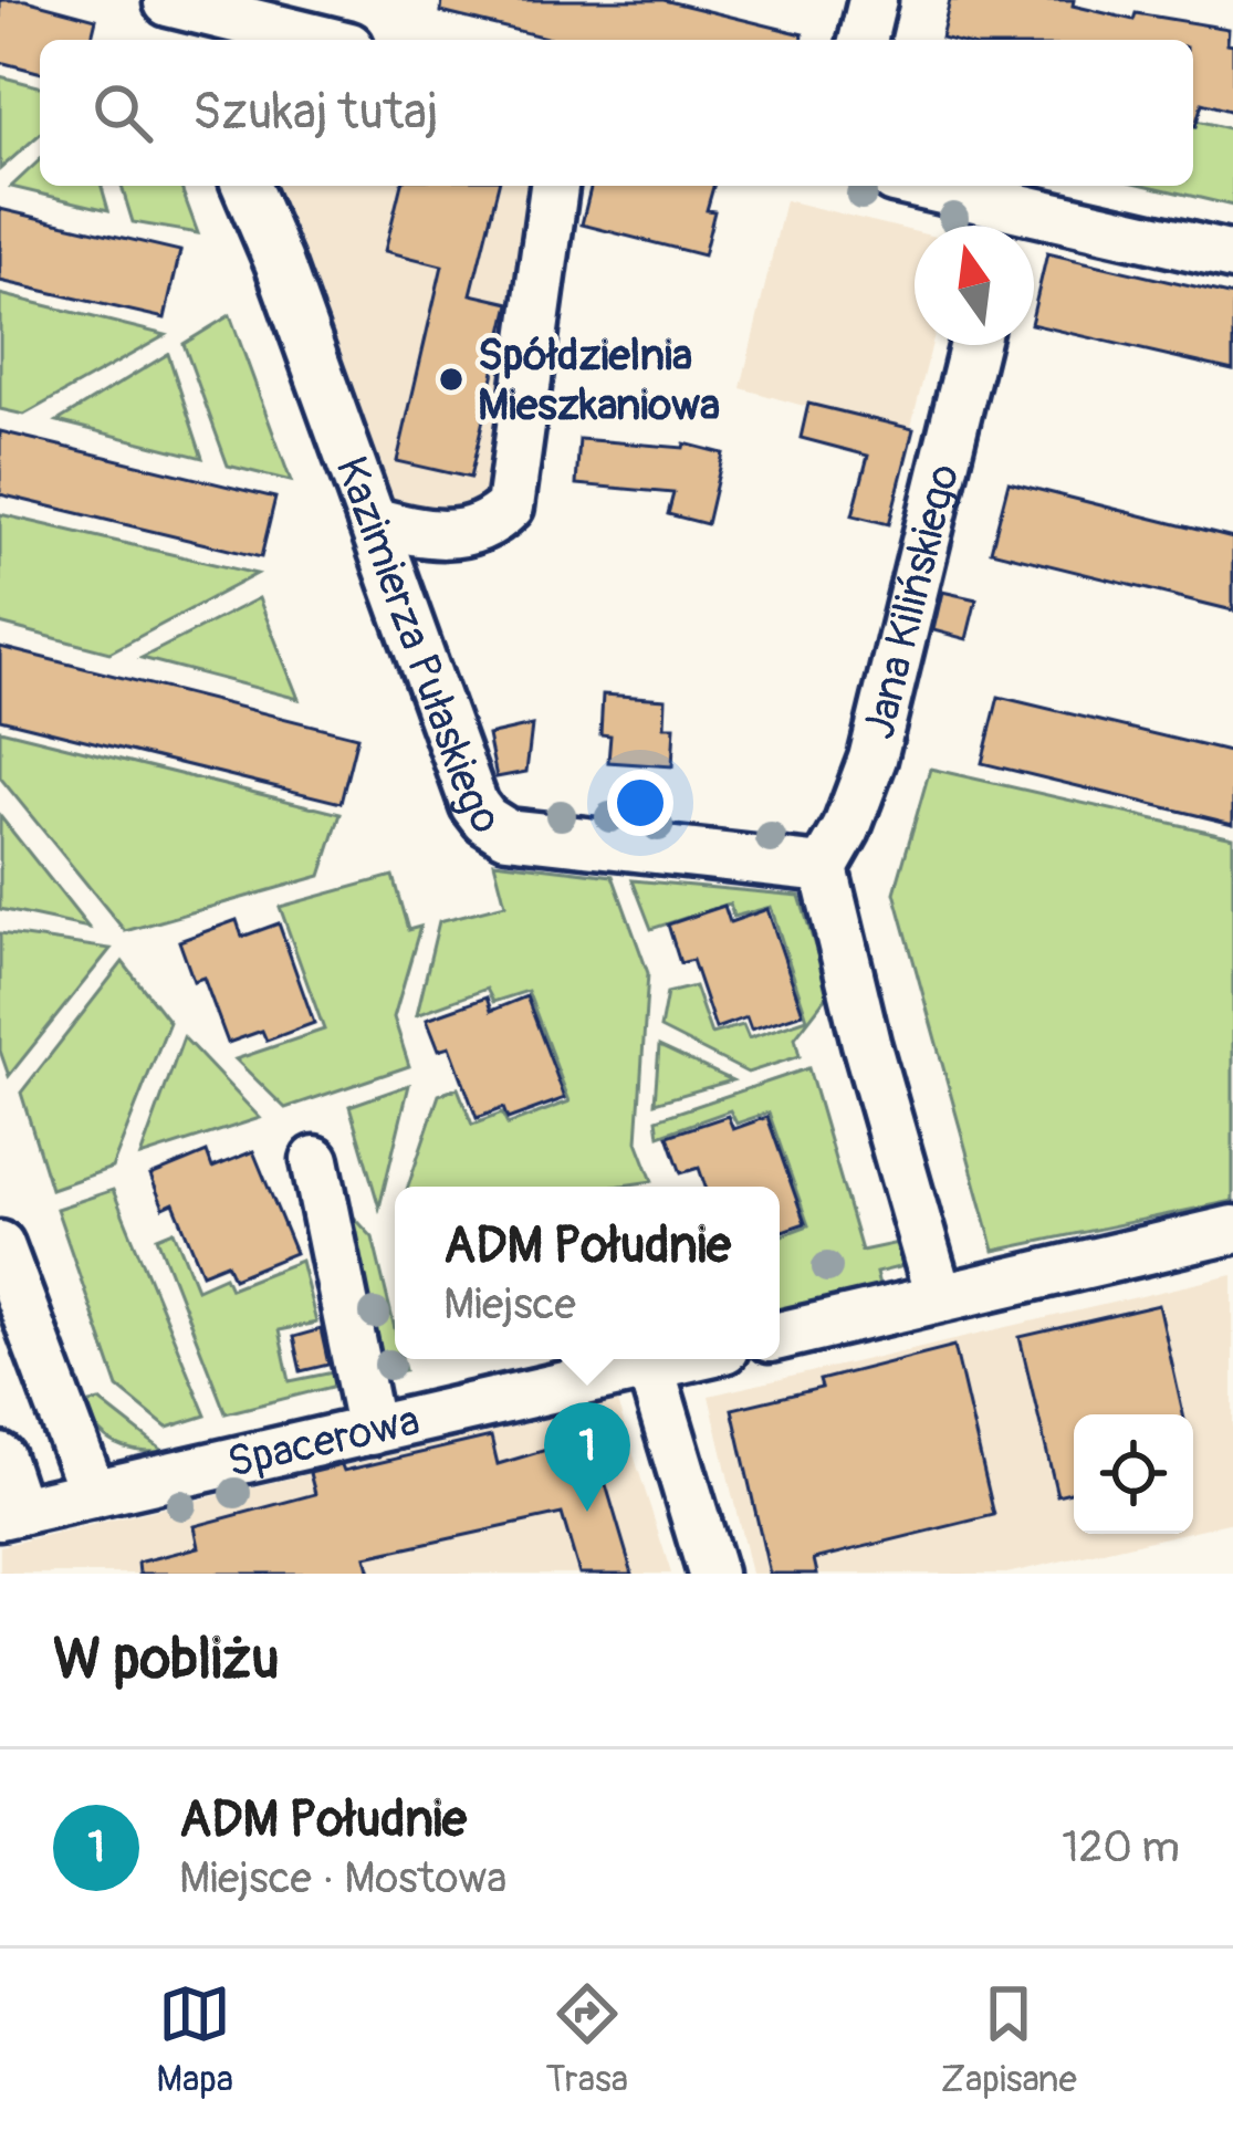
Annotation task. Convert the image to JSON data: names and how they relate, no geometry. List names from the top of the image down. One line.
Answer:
{"streets":{"street":["Jana Kilińskiego","Kazimierza Pułaskiego","Spacerowa"]},"crossings":[["Jana Kilińskiego","Kazimierza Pułaskiego"]],"places":["Spółdzielnia Mieszkaniowa"],"north":"top","page":{"search":"Szukaj tutaj","popup":["ADM Południe","Miejsce"],"pins":"1","heading":"W pobliżu","list":[{"mark":"1","name":"ADM Południe","note":"Miejsce · Mostowa","value":"120 m"}],"nav":["Mapa","Trasa","Zapisane"]}}
